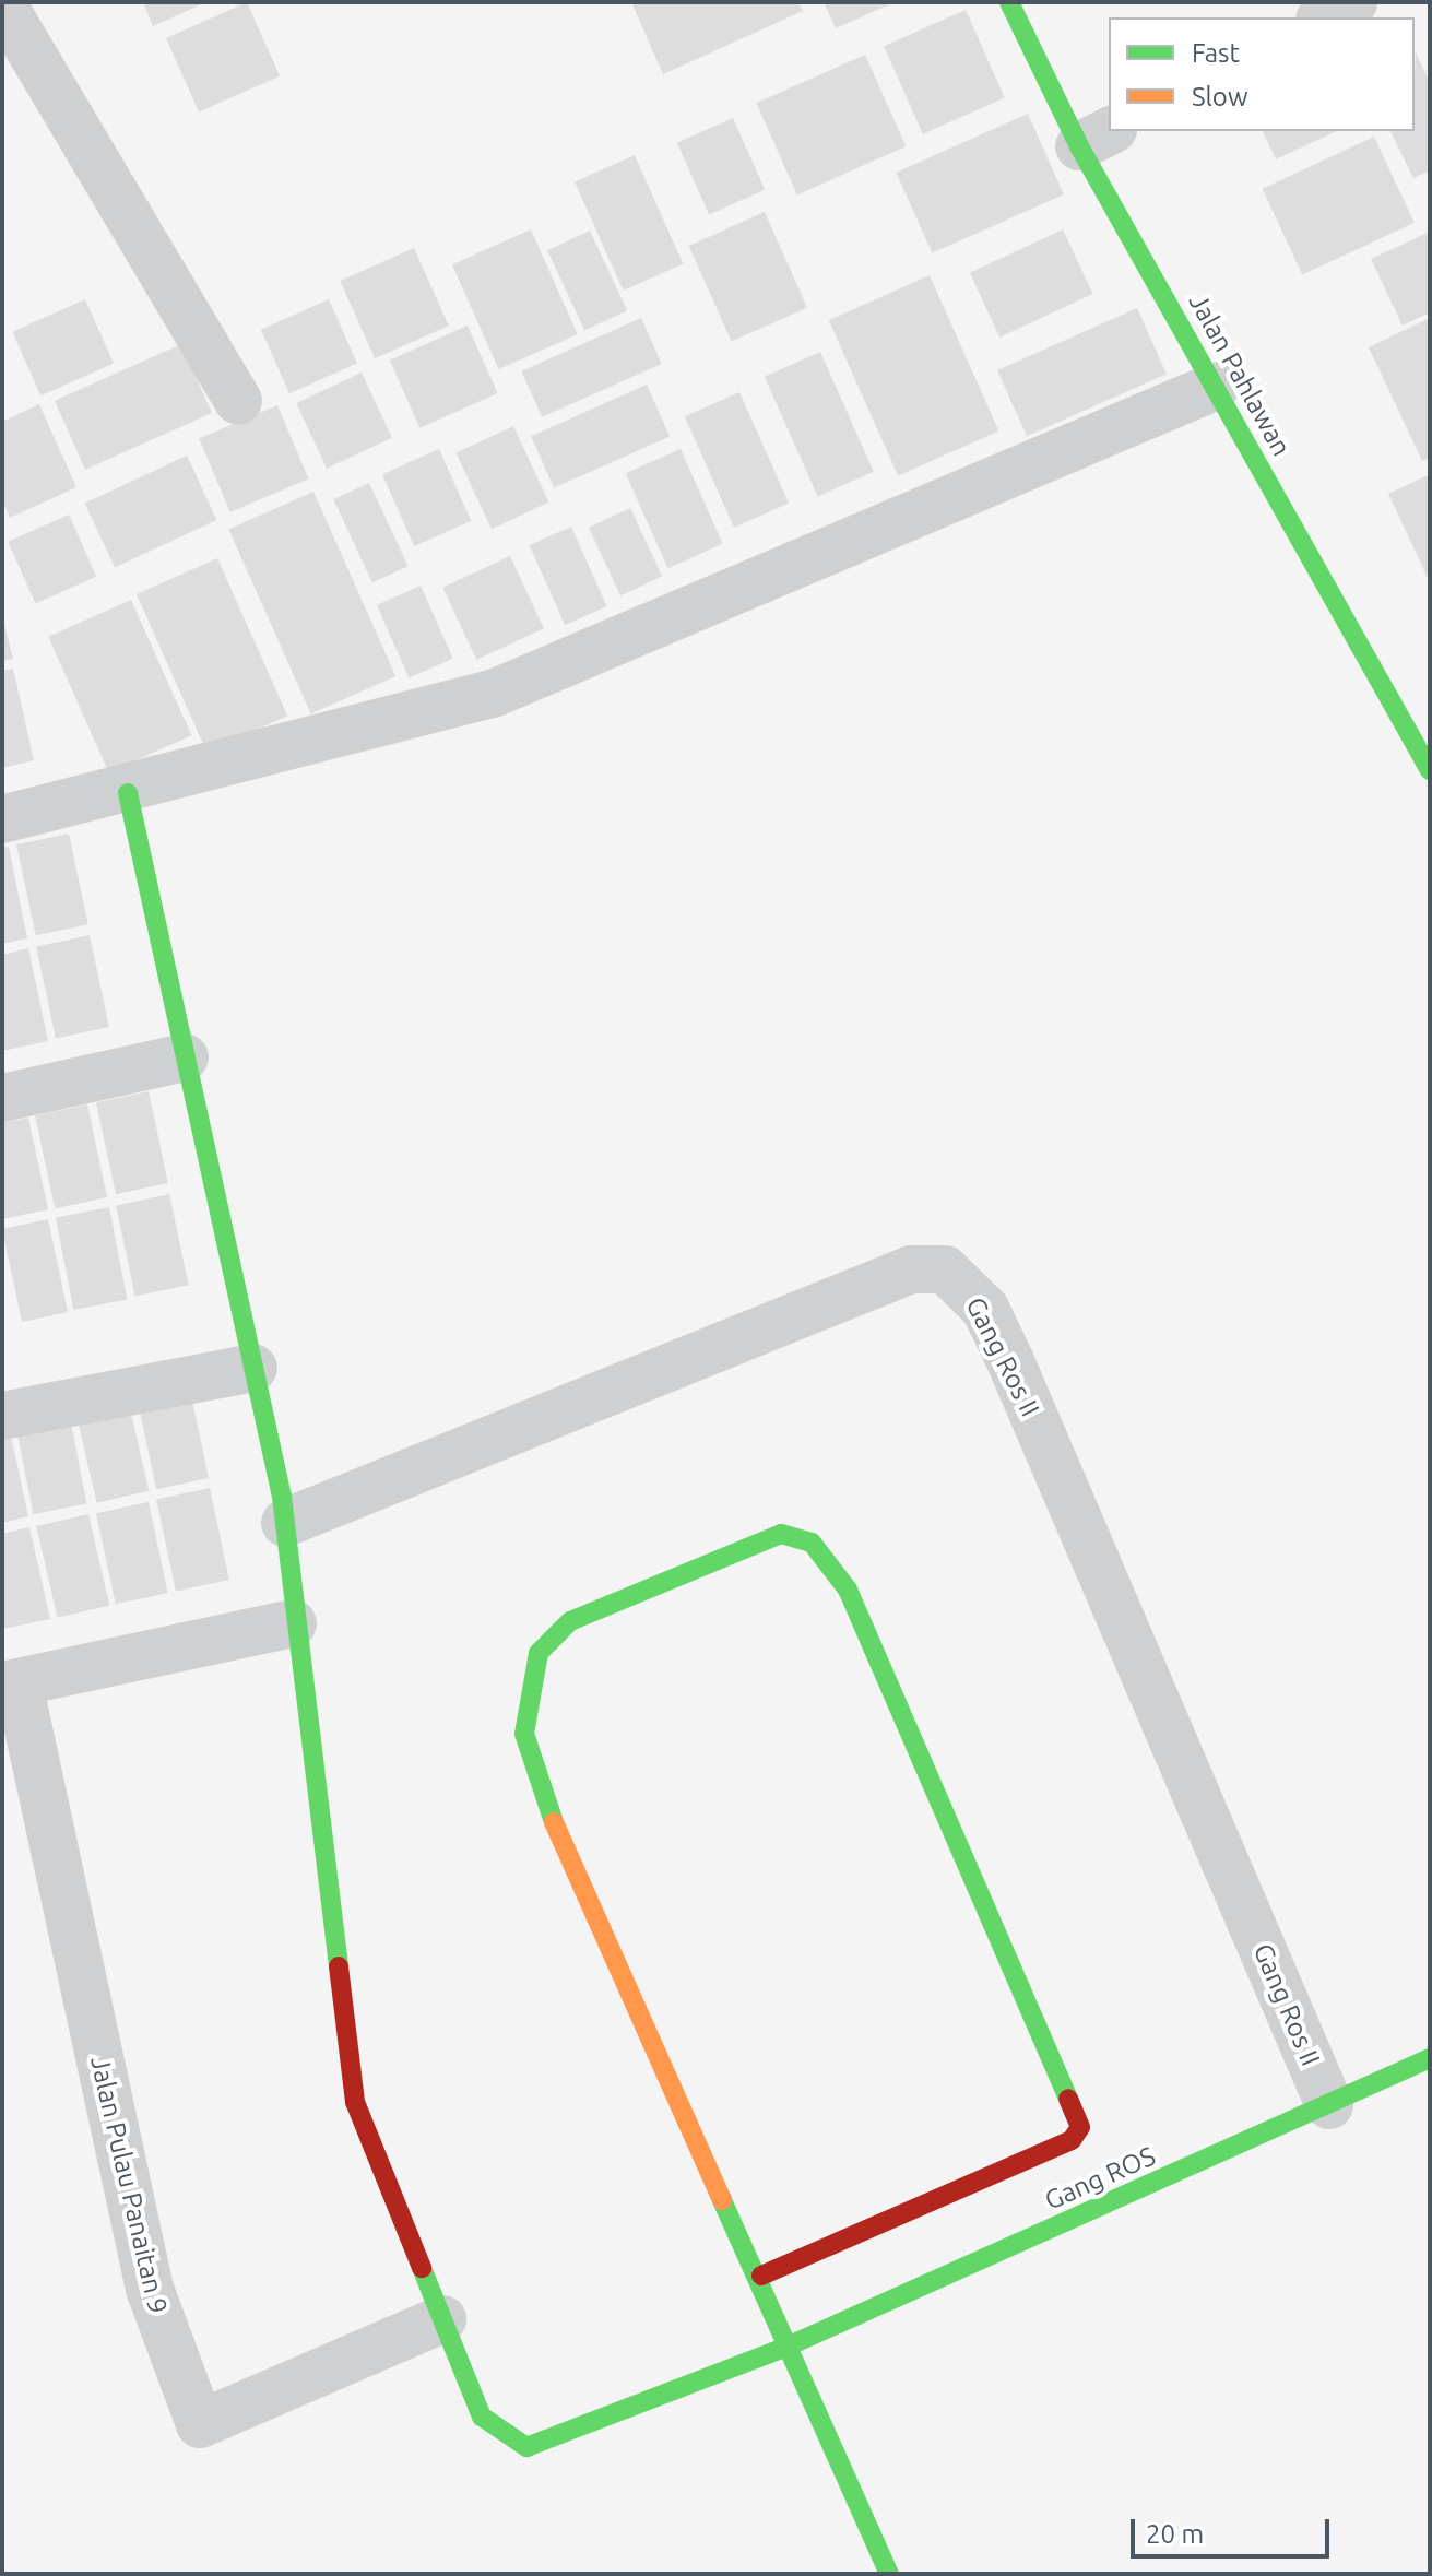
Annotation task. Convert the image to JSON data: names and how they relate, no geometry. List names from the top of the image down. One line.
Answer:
{"streets":{"street":["Jalan Pahlawan","Gang Ros II","Gang ROS","Jalan Pulau Panaitan 9"]},"crossings":[["Gang Ros II","Gang ROS"],["Gang ROS","Jalan Pulau Panaitan 9"]],"legend":["Fast","Slow"],"scale_bar":"20 m"}
